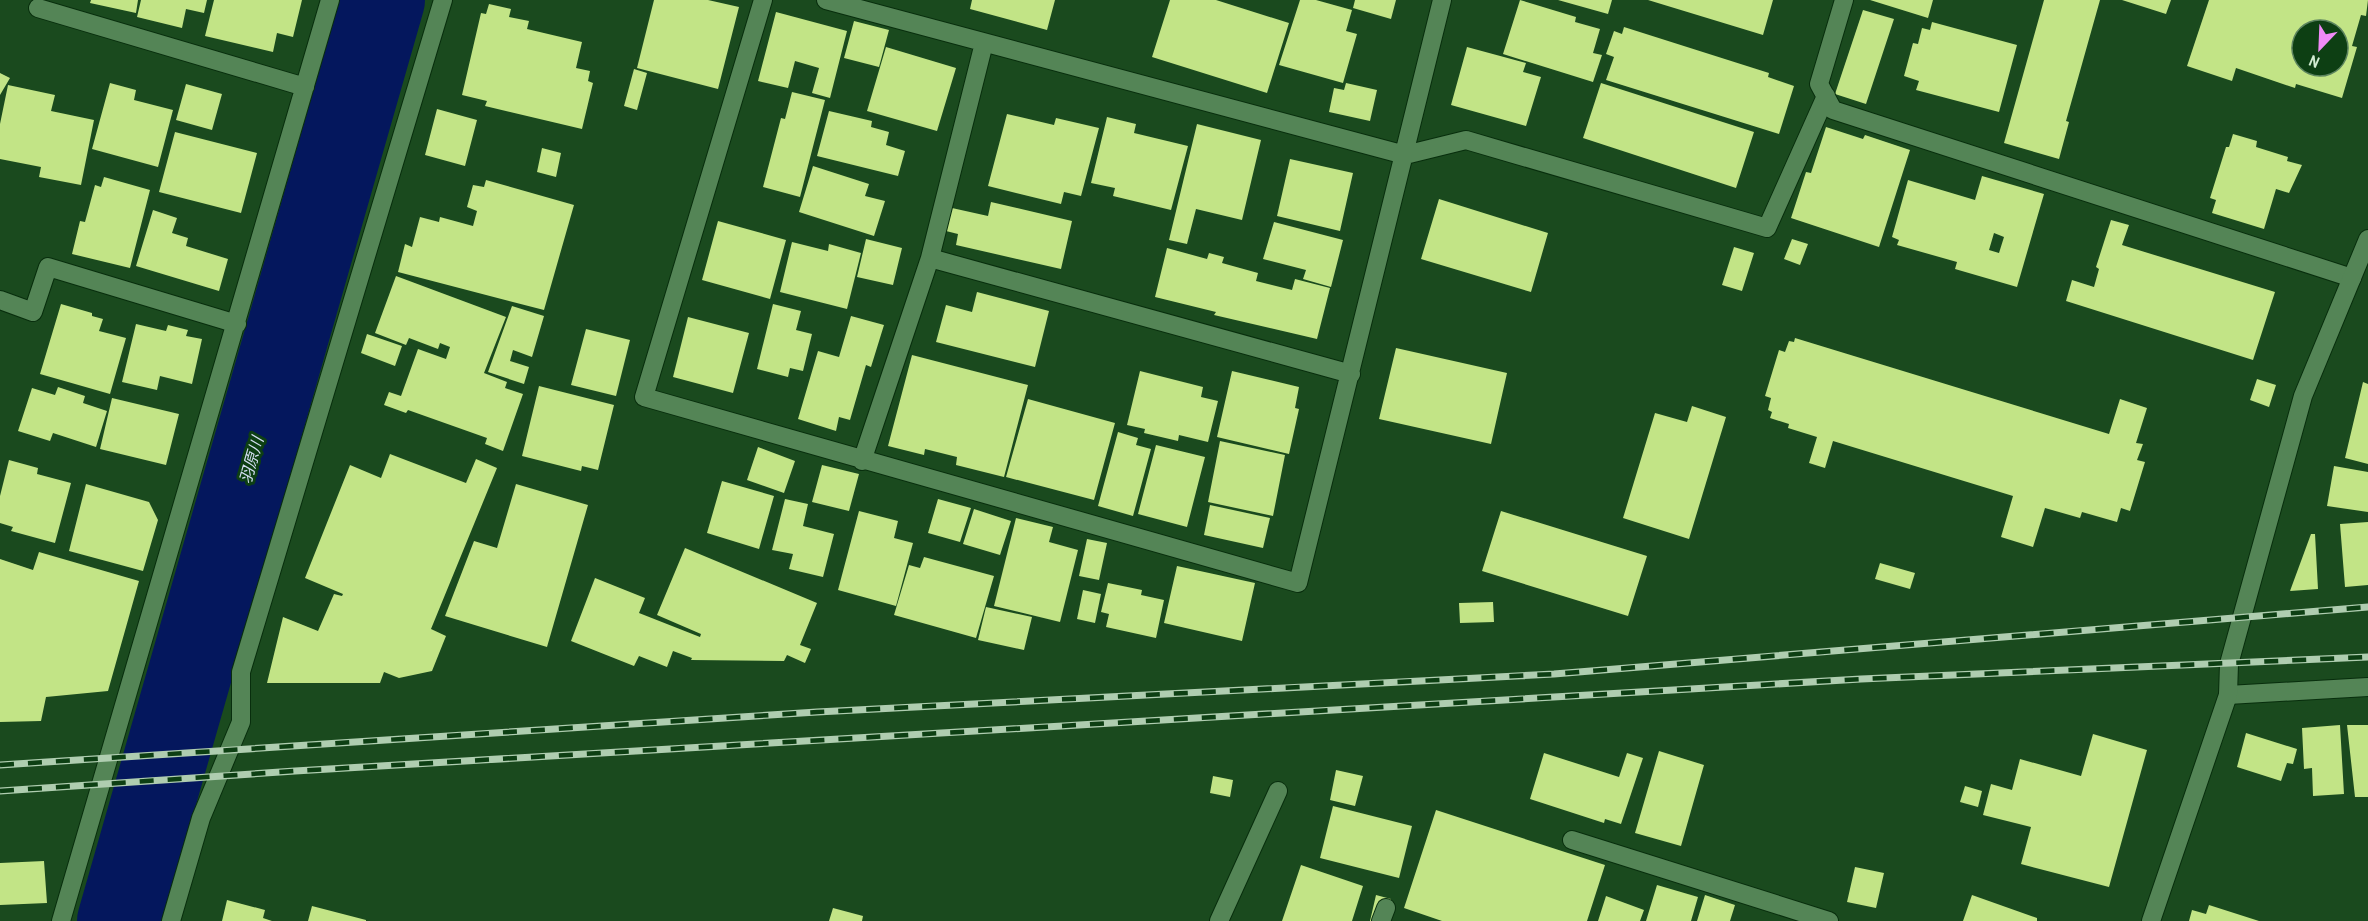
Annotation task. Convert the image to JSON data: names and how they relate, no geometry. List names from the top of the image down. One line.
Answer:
{"water":["羽原川"],"north":"bottom left"}
